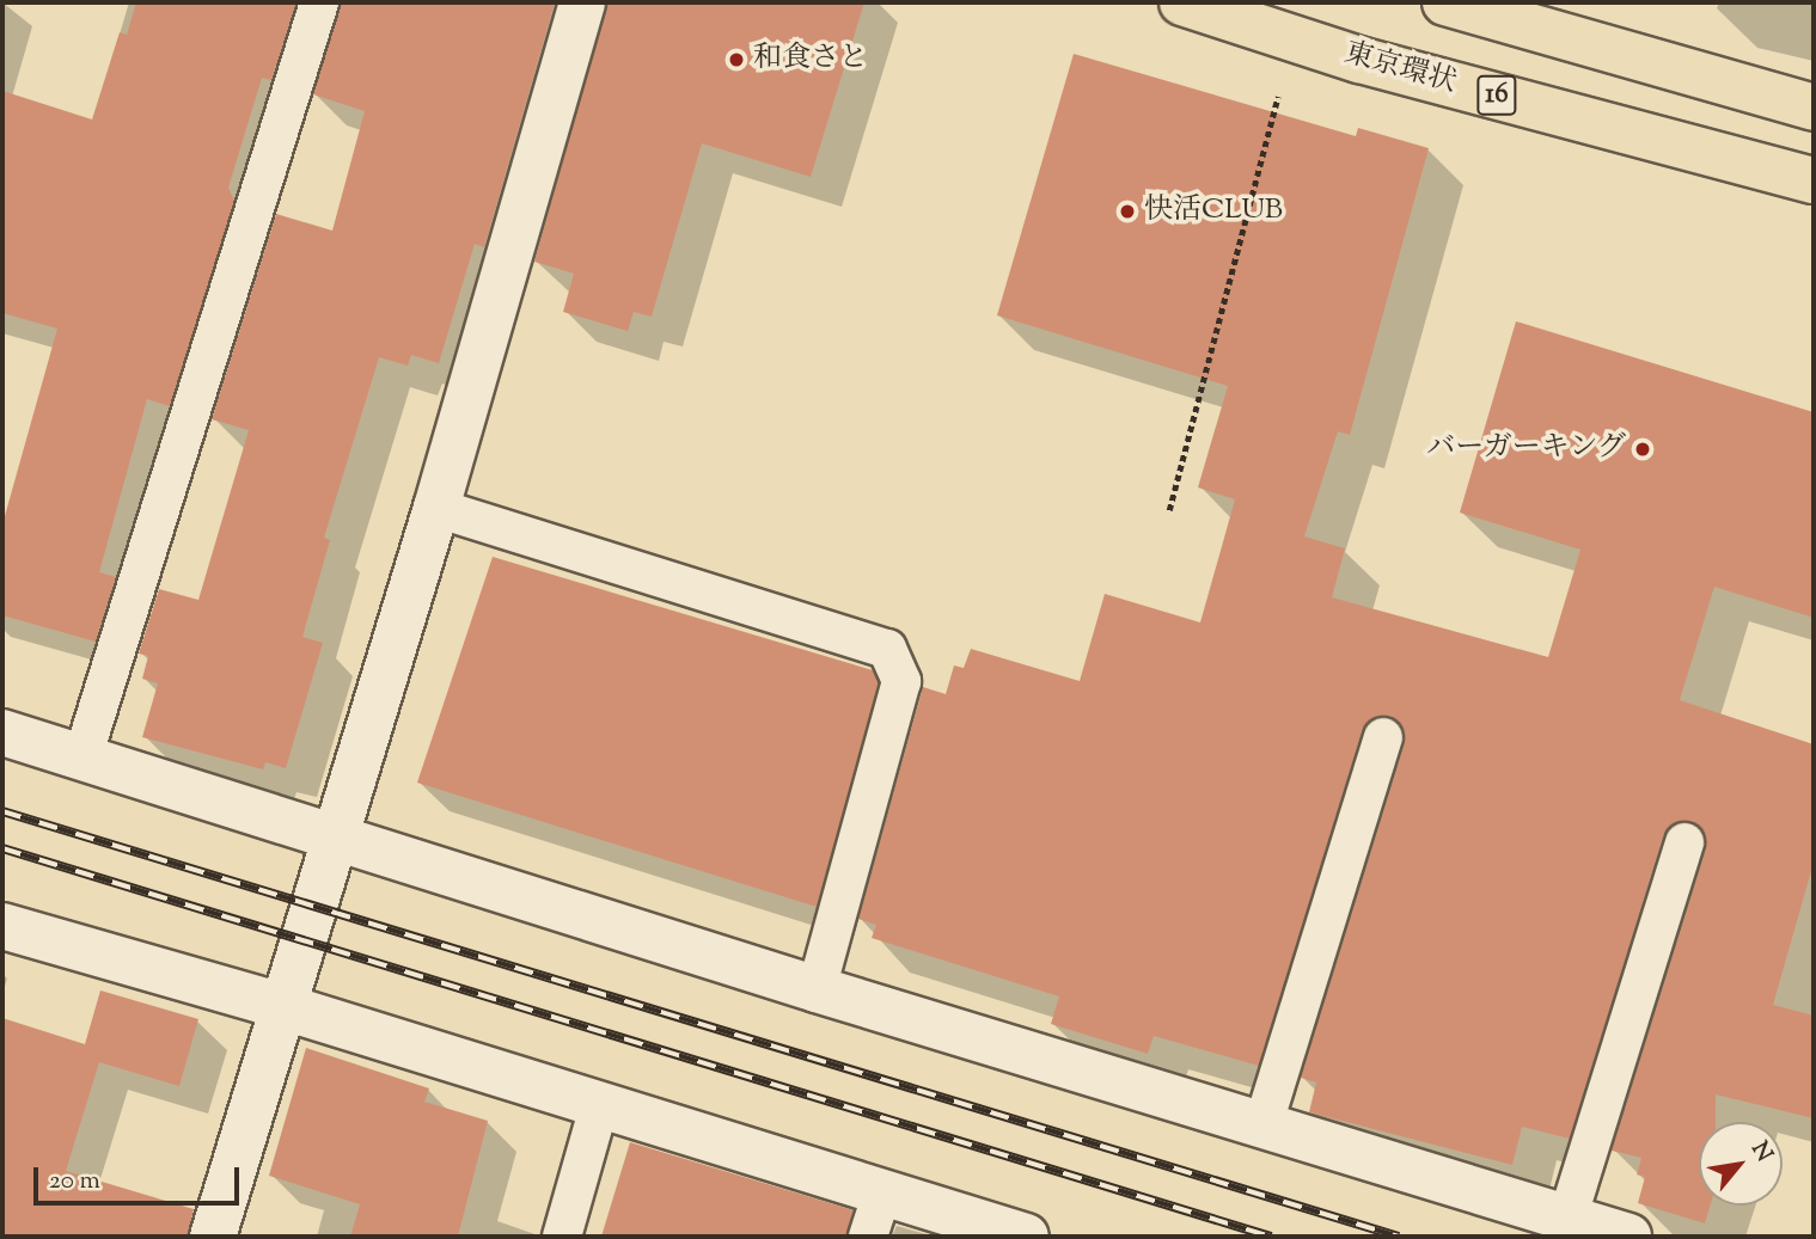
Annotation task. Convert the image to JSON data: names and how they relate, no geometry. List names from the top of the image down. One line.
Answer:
{"streets":{"highway":["東京環状","16"]},"places":["和食さと","快活CLUB","バーガーキング"],"scale_bar":"20 m","north":"top right"}
